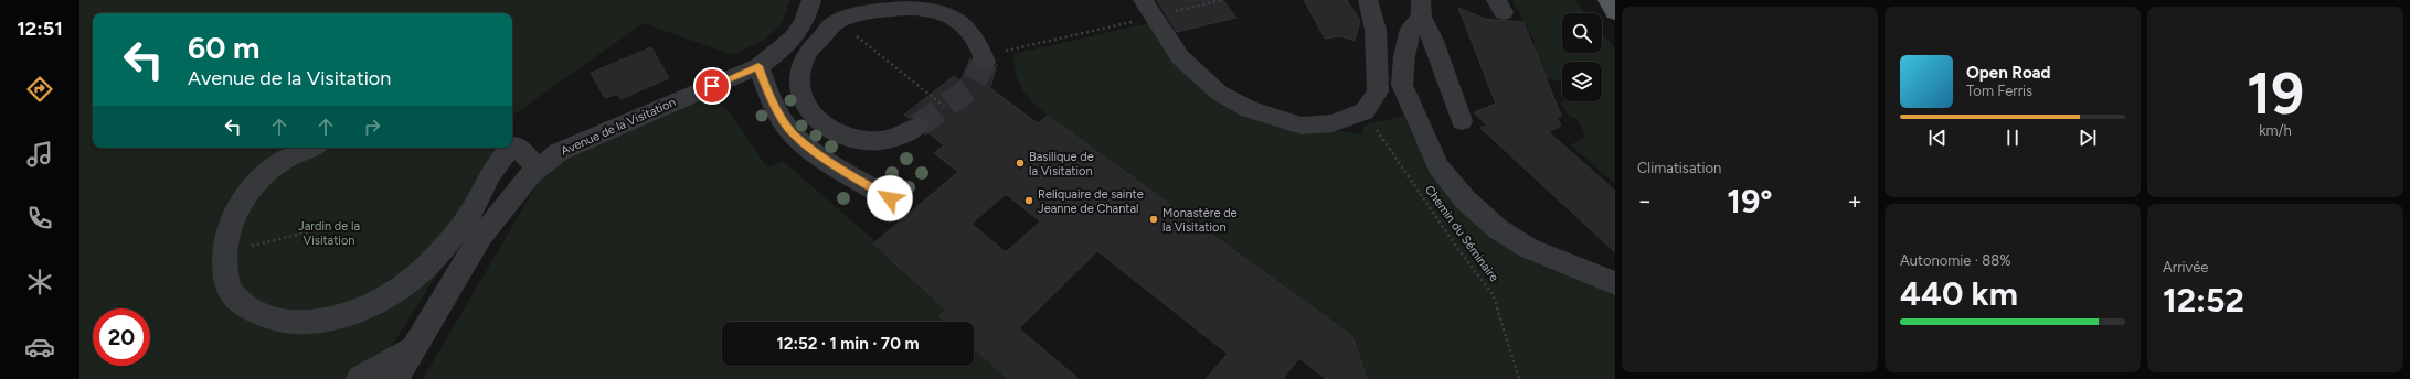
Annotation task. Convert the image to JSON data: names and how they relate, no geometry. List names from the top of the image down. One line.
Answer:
{"streets":{"street":["Avenue de la Visitation"],"path":["Chemin du Séminaire"]},"parks":["Jardin de la Visitation"],"places":["Basilique de la Visitation","Reliquaire de sainte Jeanne de Chantal","Monastère de la Visitation"],"page":{"tabs":"12:51","tile":["Climatisation",["19","km/h"],["Autonomie · 88%","440 km"],["Arrivée","12:52"]],"turn":["60 m","Avenue de la Visitation"],"song":["Open Road","Tom Ferris"],"heat":["−","19°","+"],"limit":"20","trip":"12:52 · 1 min · 70 m"}}
